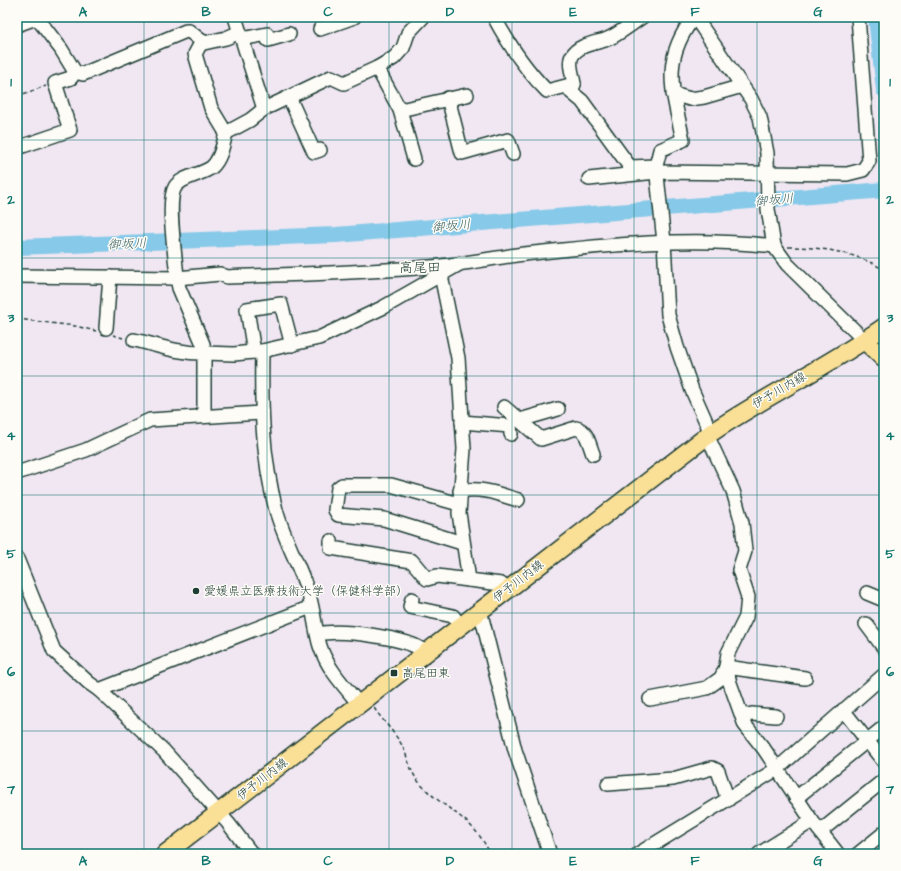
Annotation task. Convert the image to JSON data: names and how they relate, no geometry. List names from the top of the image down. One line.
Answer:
{"streets":{"main road":["伊予川内線"]},"districts":["高尾田"],"water":["御坂川"],"places":{"other":["愛媛県立医療技術大学（保健科学部）"],"transit":["高尾田東"]},"grid":{"columns":["A","B","C","D","E","F","G"],"rows":["1","2","3","4","5","6","7"]}}
